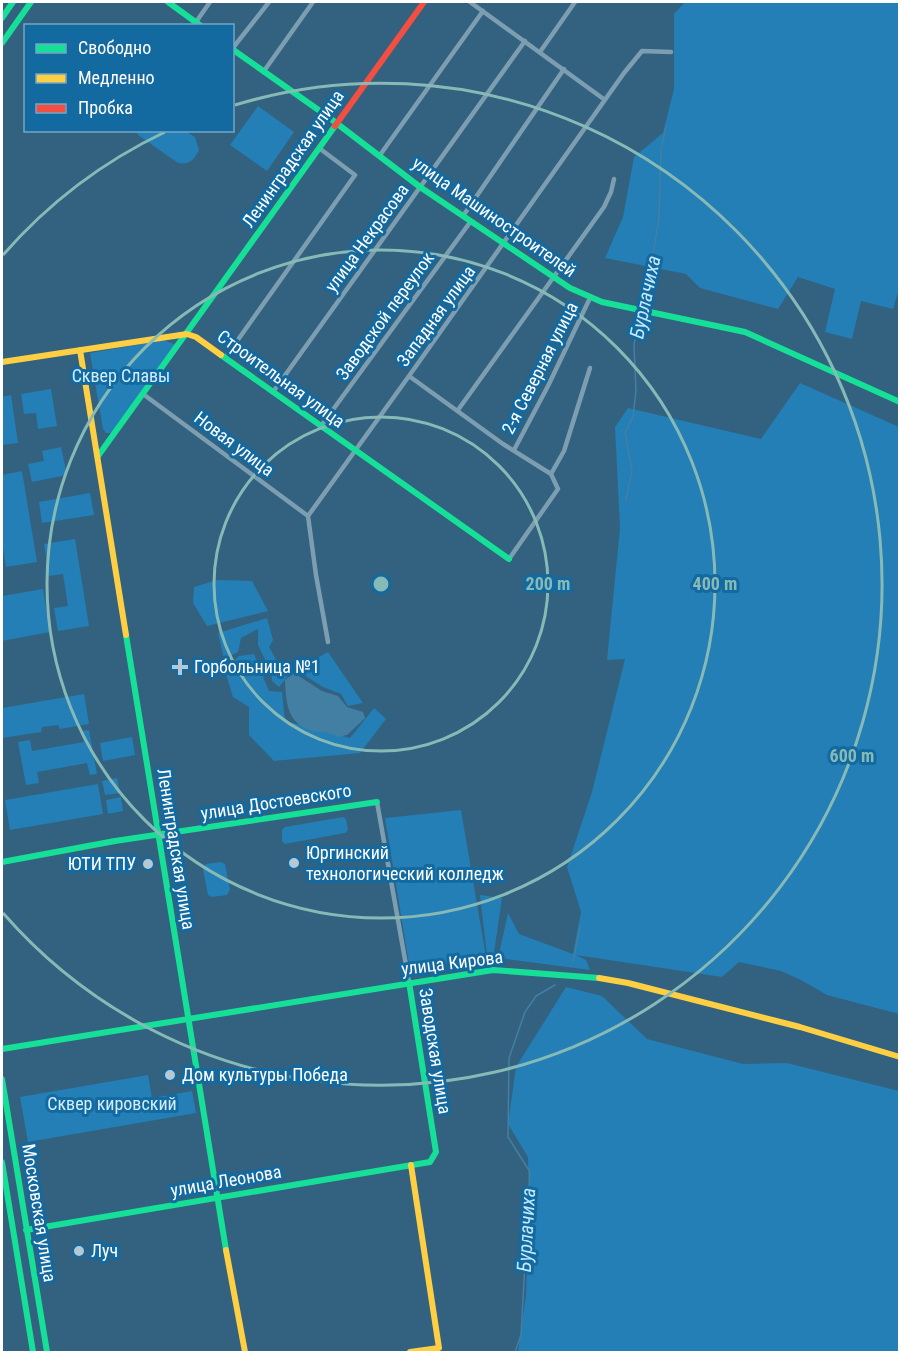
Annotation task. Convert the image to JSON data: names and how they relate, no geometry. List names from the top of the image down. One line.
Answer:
{"streets":{"street":["Ленинградская улица","улица Машиностроителей","улица Некрасова","Заводской переулок","Западная улица","2-я Северная улица","Строительная улица","Новая улица","улица Достоевского","улица Кирова","Заводская улица","улица Леонова","Московская улица"]},"crossings":[["Ленинградская улица","улица Машиностроителей"],["Ленинградская улица","Строительная улица"],["Ленинградская улица","Новая улица"],["Ленинградская улица","улица Достоевского"],["Ленинградская улица","улица Кирова"],["Ленинградская улица","улица Леонова"],["улица Машиностроителей","улица Некрасова"],["улица Машиностроителей","Заводской переулок"],["улица Машиностроителей","Западная улица"],["улица Машиностроителей","2-я Северная улица"],["улица Некрасова","Строительная улица"],["Заводской переулок","Строительная улица"],["Западная улица","Строительная улица"],["Западная улица","Новая улица"],["улица Достоевского","Заводская улица"],["улица Кирова","Заводская улица"],["Заводская улица","улица Леонова"],["улица Леонова","Московская улица"]],"water":["Бурлачиха"],"parks":["Сквер Славы","Сквер кировский"],"places":{"health":["Горбольница №1"],"other":["Юргинский технологический колледж","ЮТИ ТПУ","Дом культуры Победа","Луч"]},"legend":["Свободно","Медленно","Пробка"],"rings":["200 m","400 m","600 m"]}
